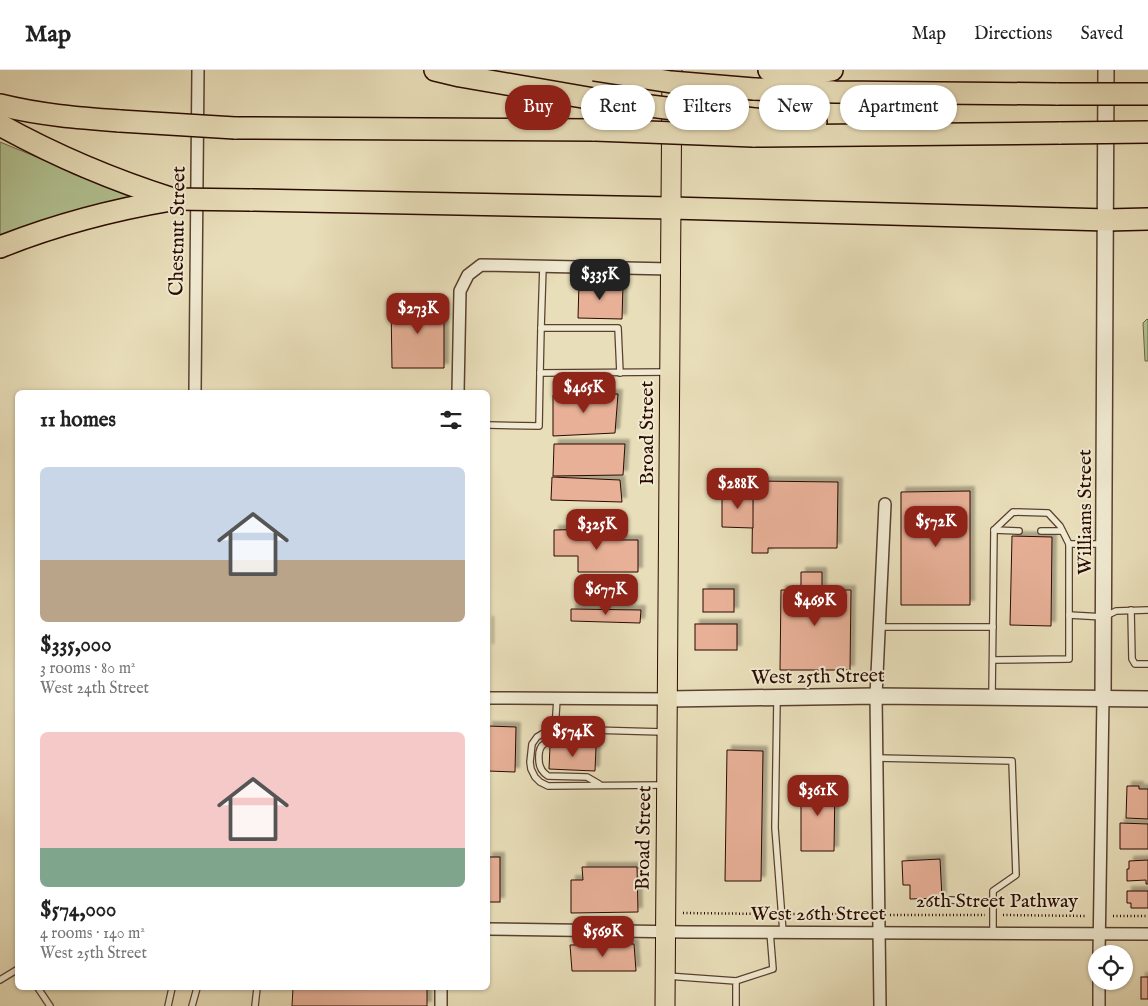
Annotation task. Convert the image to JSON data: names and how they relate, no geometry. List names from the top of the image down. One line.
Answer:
{"streets":{"main road":["Broad Street"],"street":["Chestnut Street","Williams Street","West 25th Street","West 26th Street"],"path":["26th Street Pathway"]},"crossings":[["Broad Street","West 25th Street"],["Broad Street","26th Street Pathway"],["Broad Street","West 26th Street"],["Williams Street","West 25th Street"],["Williams Street","26th Street Pathway"],["Williams Street","West 26th Street"],["26th Street Pathway","West 26th Street"]],"page":{"header":"Map","nav":["Map","Directions","Saved"],"chip":["Buy","Rent","Filters","New","Apartment"],"price":["$335K","$273K","$465K","$288K","$572K","$325K","$677K","$469K","$574K","$361K","$569K"],"heading":"11 homes","list":[{"name":"$335,000","note":"3 rooms · 80 m² · West 24th Street"},{"name":"$574,000","note":"4 rooms · 140 m² · West 25th Street"}]}}
